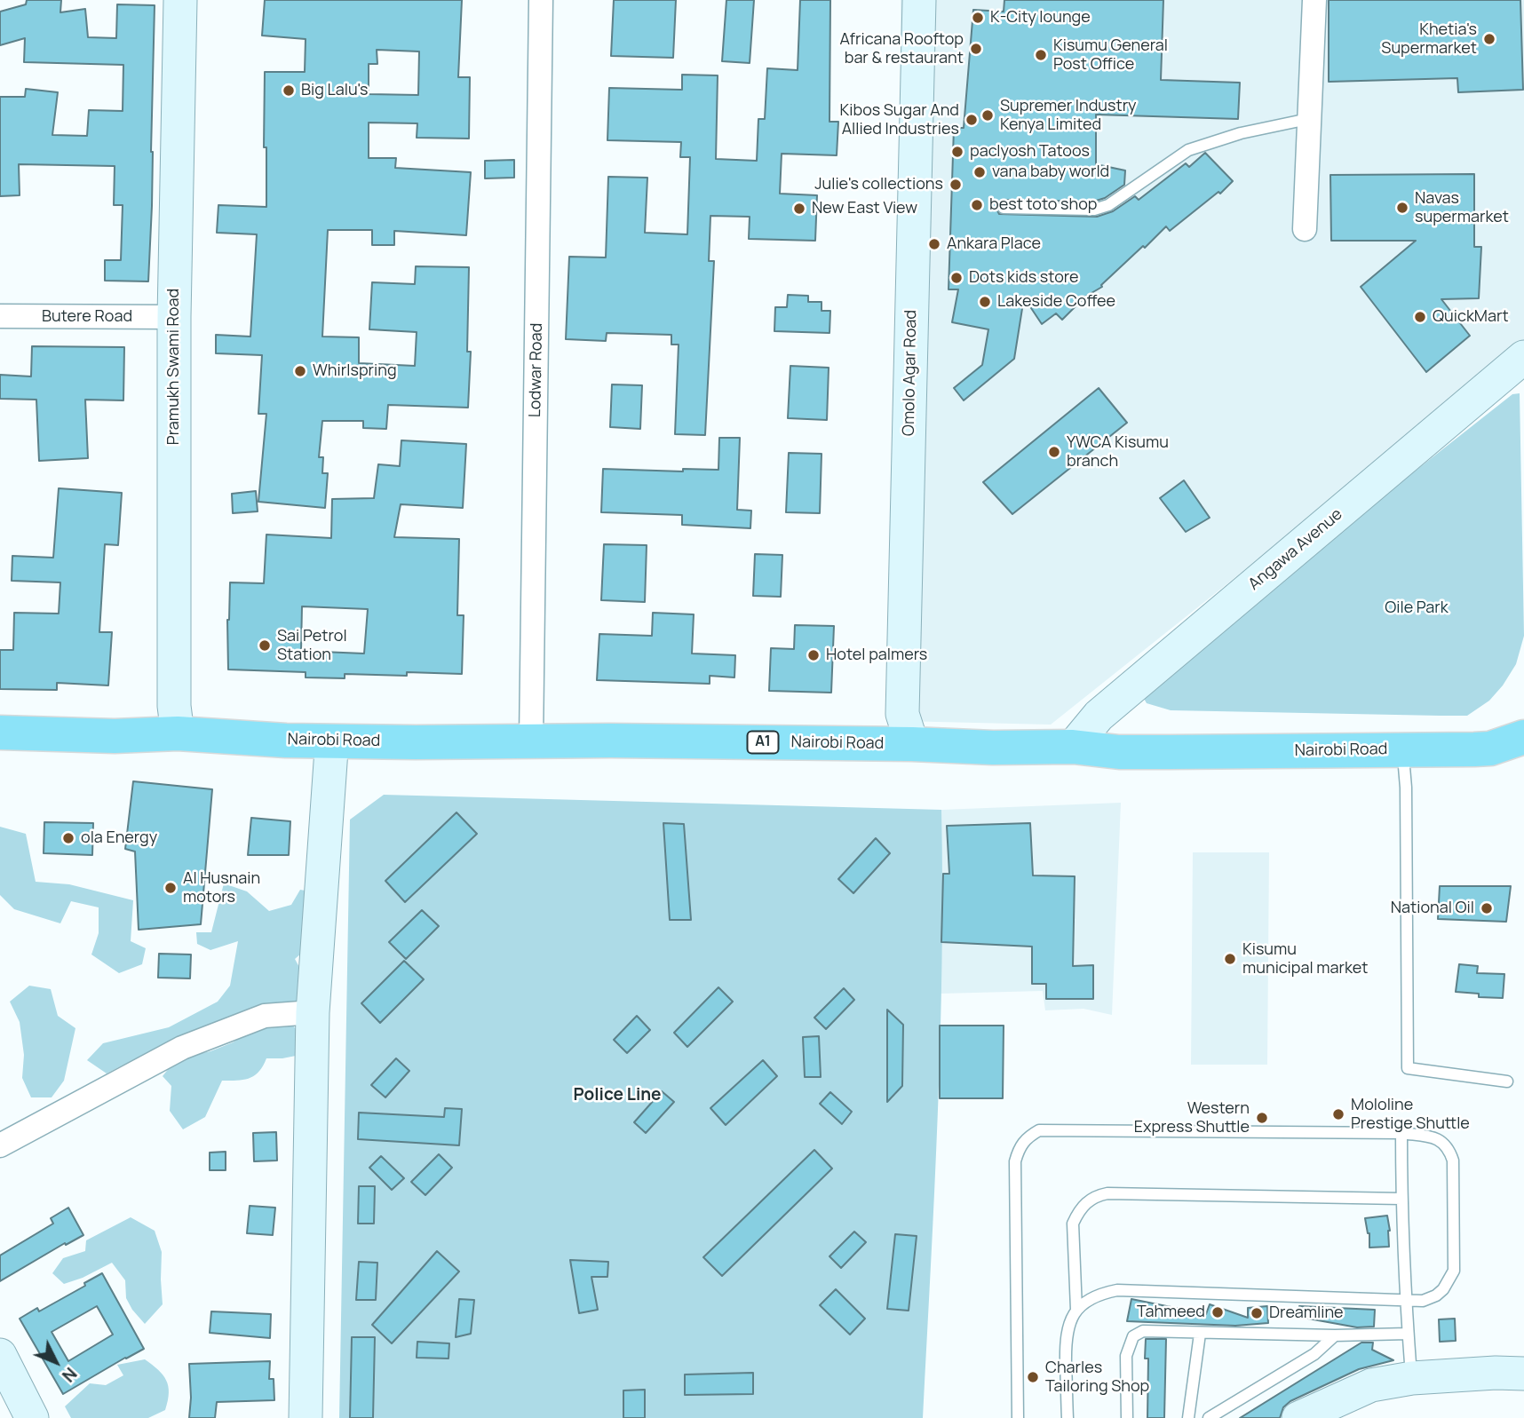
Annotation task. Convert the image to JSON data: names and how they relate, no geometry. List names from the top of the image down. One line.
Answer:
{"streets":{"highway":["Nairobi Road","A1"],"main road":["Pramukh Swami Road","Omolo Agar Road","Angawa Avenue"],"street":["Butere Road","Lodwar Road"]},"crossings":[["Butere Road","Pramukh Swami Road"],["Pramukh Swami Road","Nairobi Road"],["Lodwar Road","Nairobi Road"],["Omolo Agar Road","Nairobi Road"],["Angawa Avenue","Nairobi Road"]],"districts":["Police Line"],"parks":["Oile Park"],"places":["K-City lounge","Khetia's Supermarket","Africana Rooftop bar & restaurant","Kisumu General Post Office","Big Lalu's","Supremer Industry Kenya Limited","Kibos Sugar And Allied Industries","paclyosh Tatoos","vana baby world","Julie's collections","best toto shop","Navas supermarket","New East View","Ankara Place","Dots kids store","Lakeside Coffee","QuickMart","Whirlspring","YWCA Kisumu branch","Sai Petrol Station","Hotel palmers","ola Energy","Al Husnain motors","National Oil","Kisumu municipal market","Mololine Prestige Shuttle","Western Express Shuttle","Tahmeed","Dreamline","Charles Tailoring Shop"],"north":"bottom right"}
